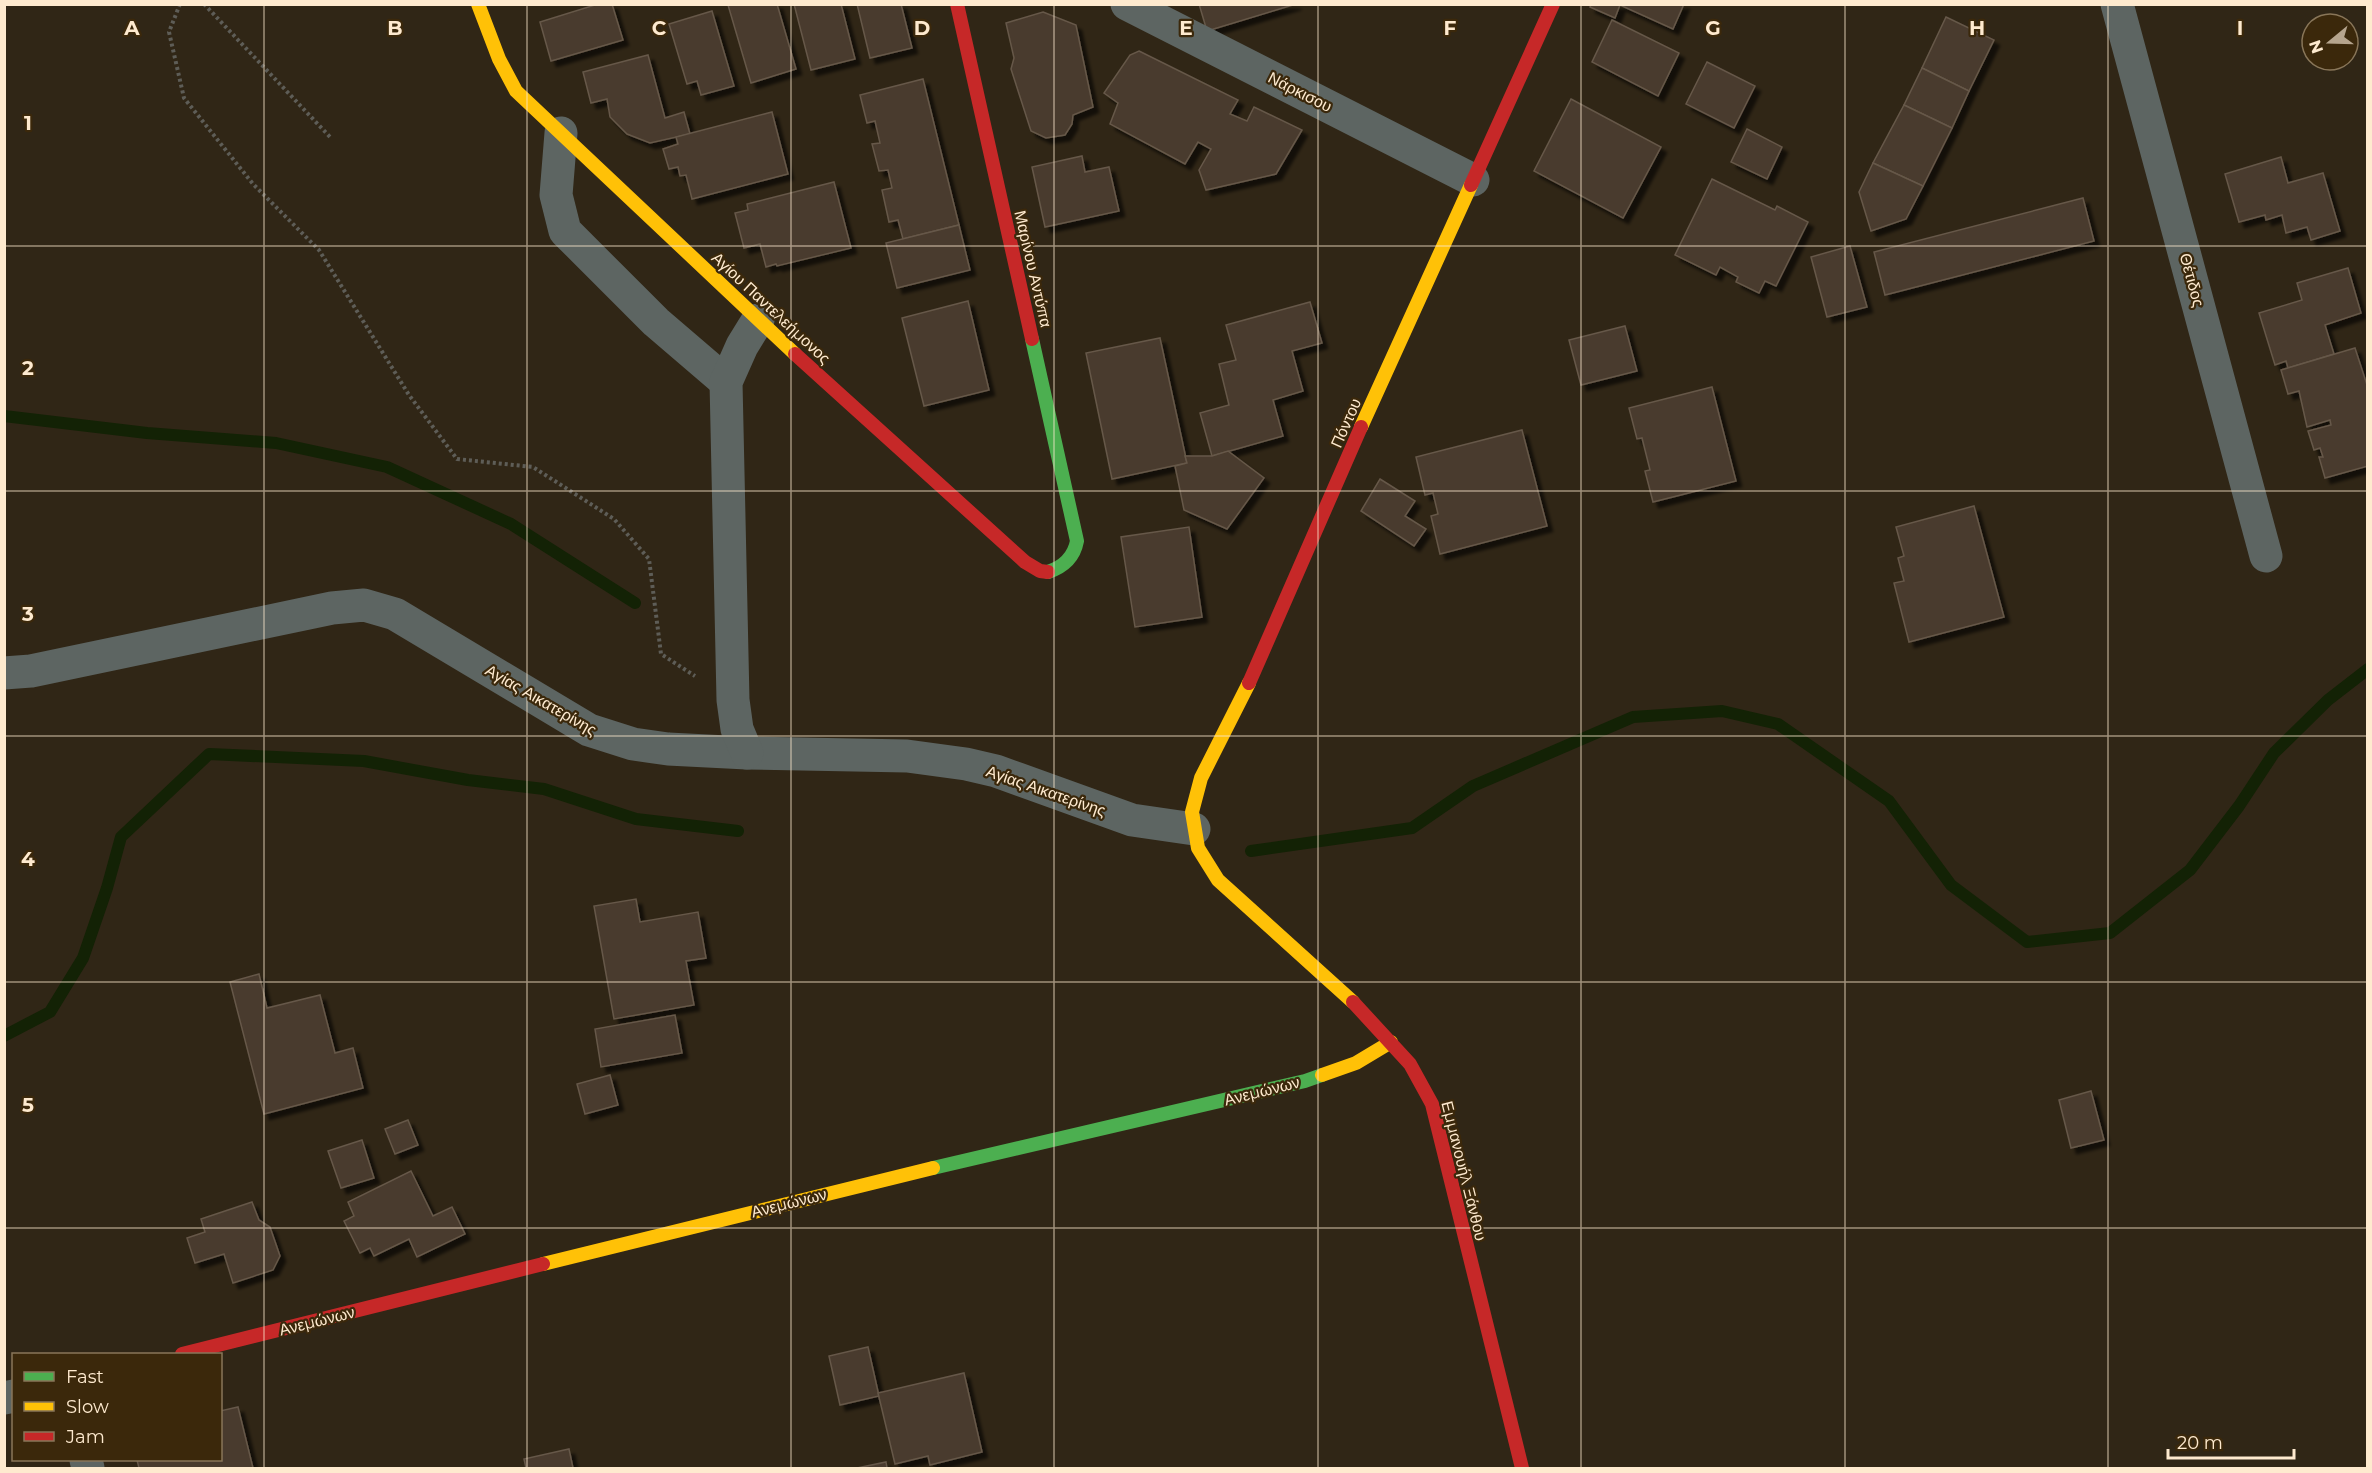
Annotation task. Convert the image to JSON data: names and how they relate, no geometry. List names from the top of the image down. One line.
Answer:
{"streets":{"street":["Νάρκισου","Μαρίνου Αντύπα","Θέτιδος","Αγίου Παντελεήμονος","Πόντου","Αγίας Αικατερίνης","Ανεμώνων","Εμμανουήλ Ξάνθου"]},"crossings":[["Νάρκισου","Πόντου"],["Μαρίνου Αντύπα","Αγίου Παντελεήμονος"],["Πόντου","Αγίας Αικατερίνης"],["Πόντου","Εμμανουήλ Ξάνθου"],["Αγίας Αικατερίνης","Εμμανουήλ Ξάνθου"],["Ανεμώνων","Εμμανουήλ Ξάνθου"]],"legend":["Fast","Slow","Jam"],"scale_bar":"20 m","north":"left","grid":{"columns":["A","B","C","D","E","F","G","H","I"],"rows":["1","2","3","4","5"]}}
